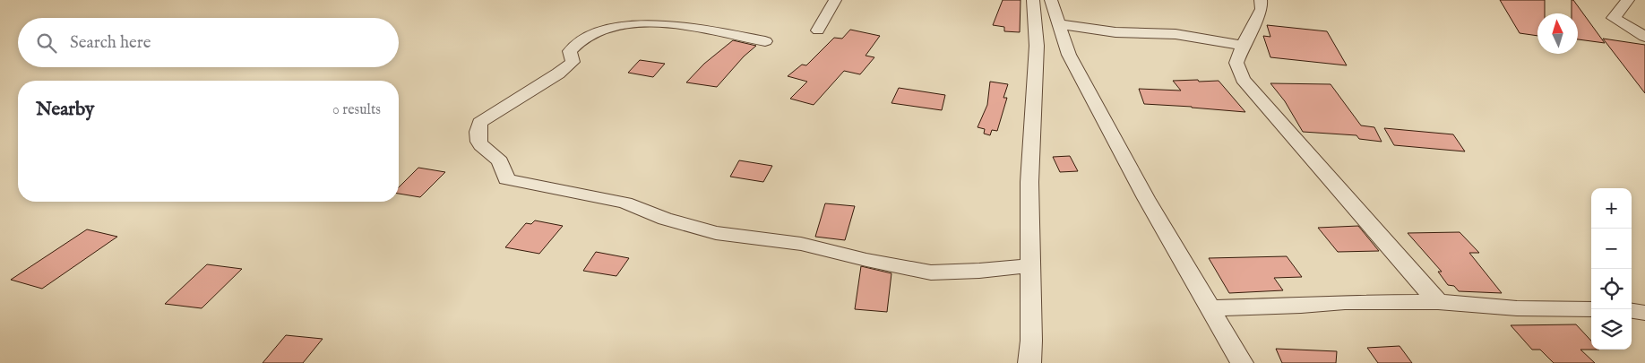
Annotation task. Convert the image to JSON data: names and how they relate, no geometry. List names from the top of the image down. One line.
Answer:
{"north":"top","page":{"search":"Search here","heading":["Nearby","0 results"],"map_buttons":["+","−"]}}
